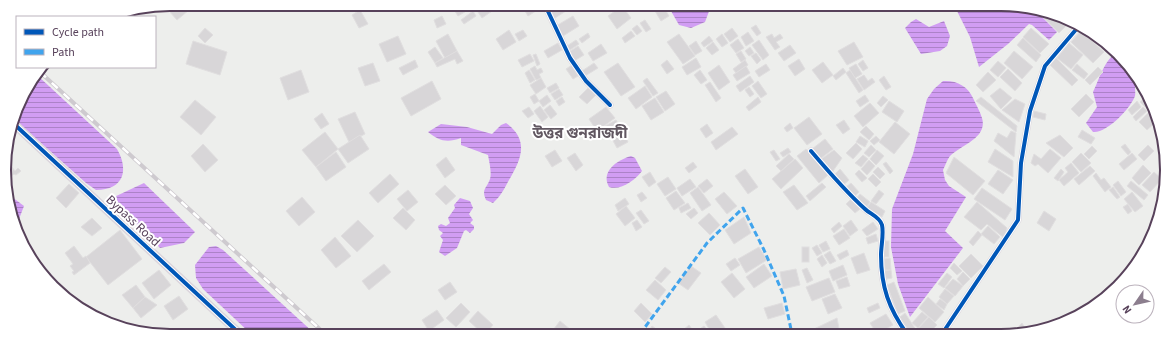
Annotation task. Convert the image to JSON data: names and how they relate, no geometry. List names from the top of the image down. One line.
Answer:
{"streets":{"street":["Bypass Road"]},"districts":["উত্তর গুনরাজদী"],"legend":["Cycle path","Path"],"north":"bottom left"}
